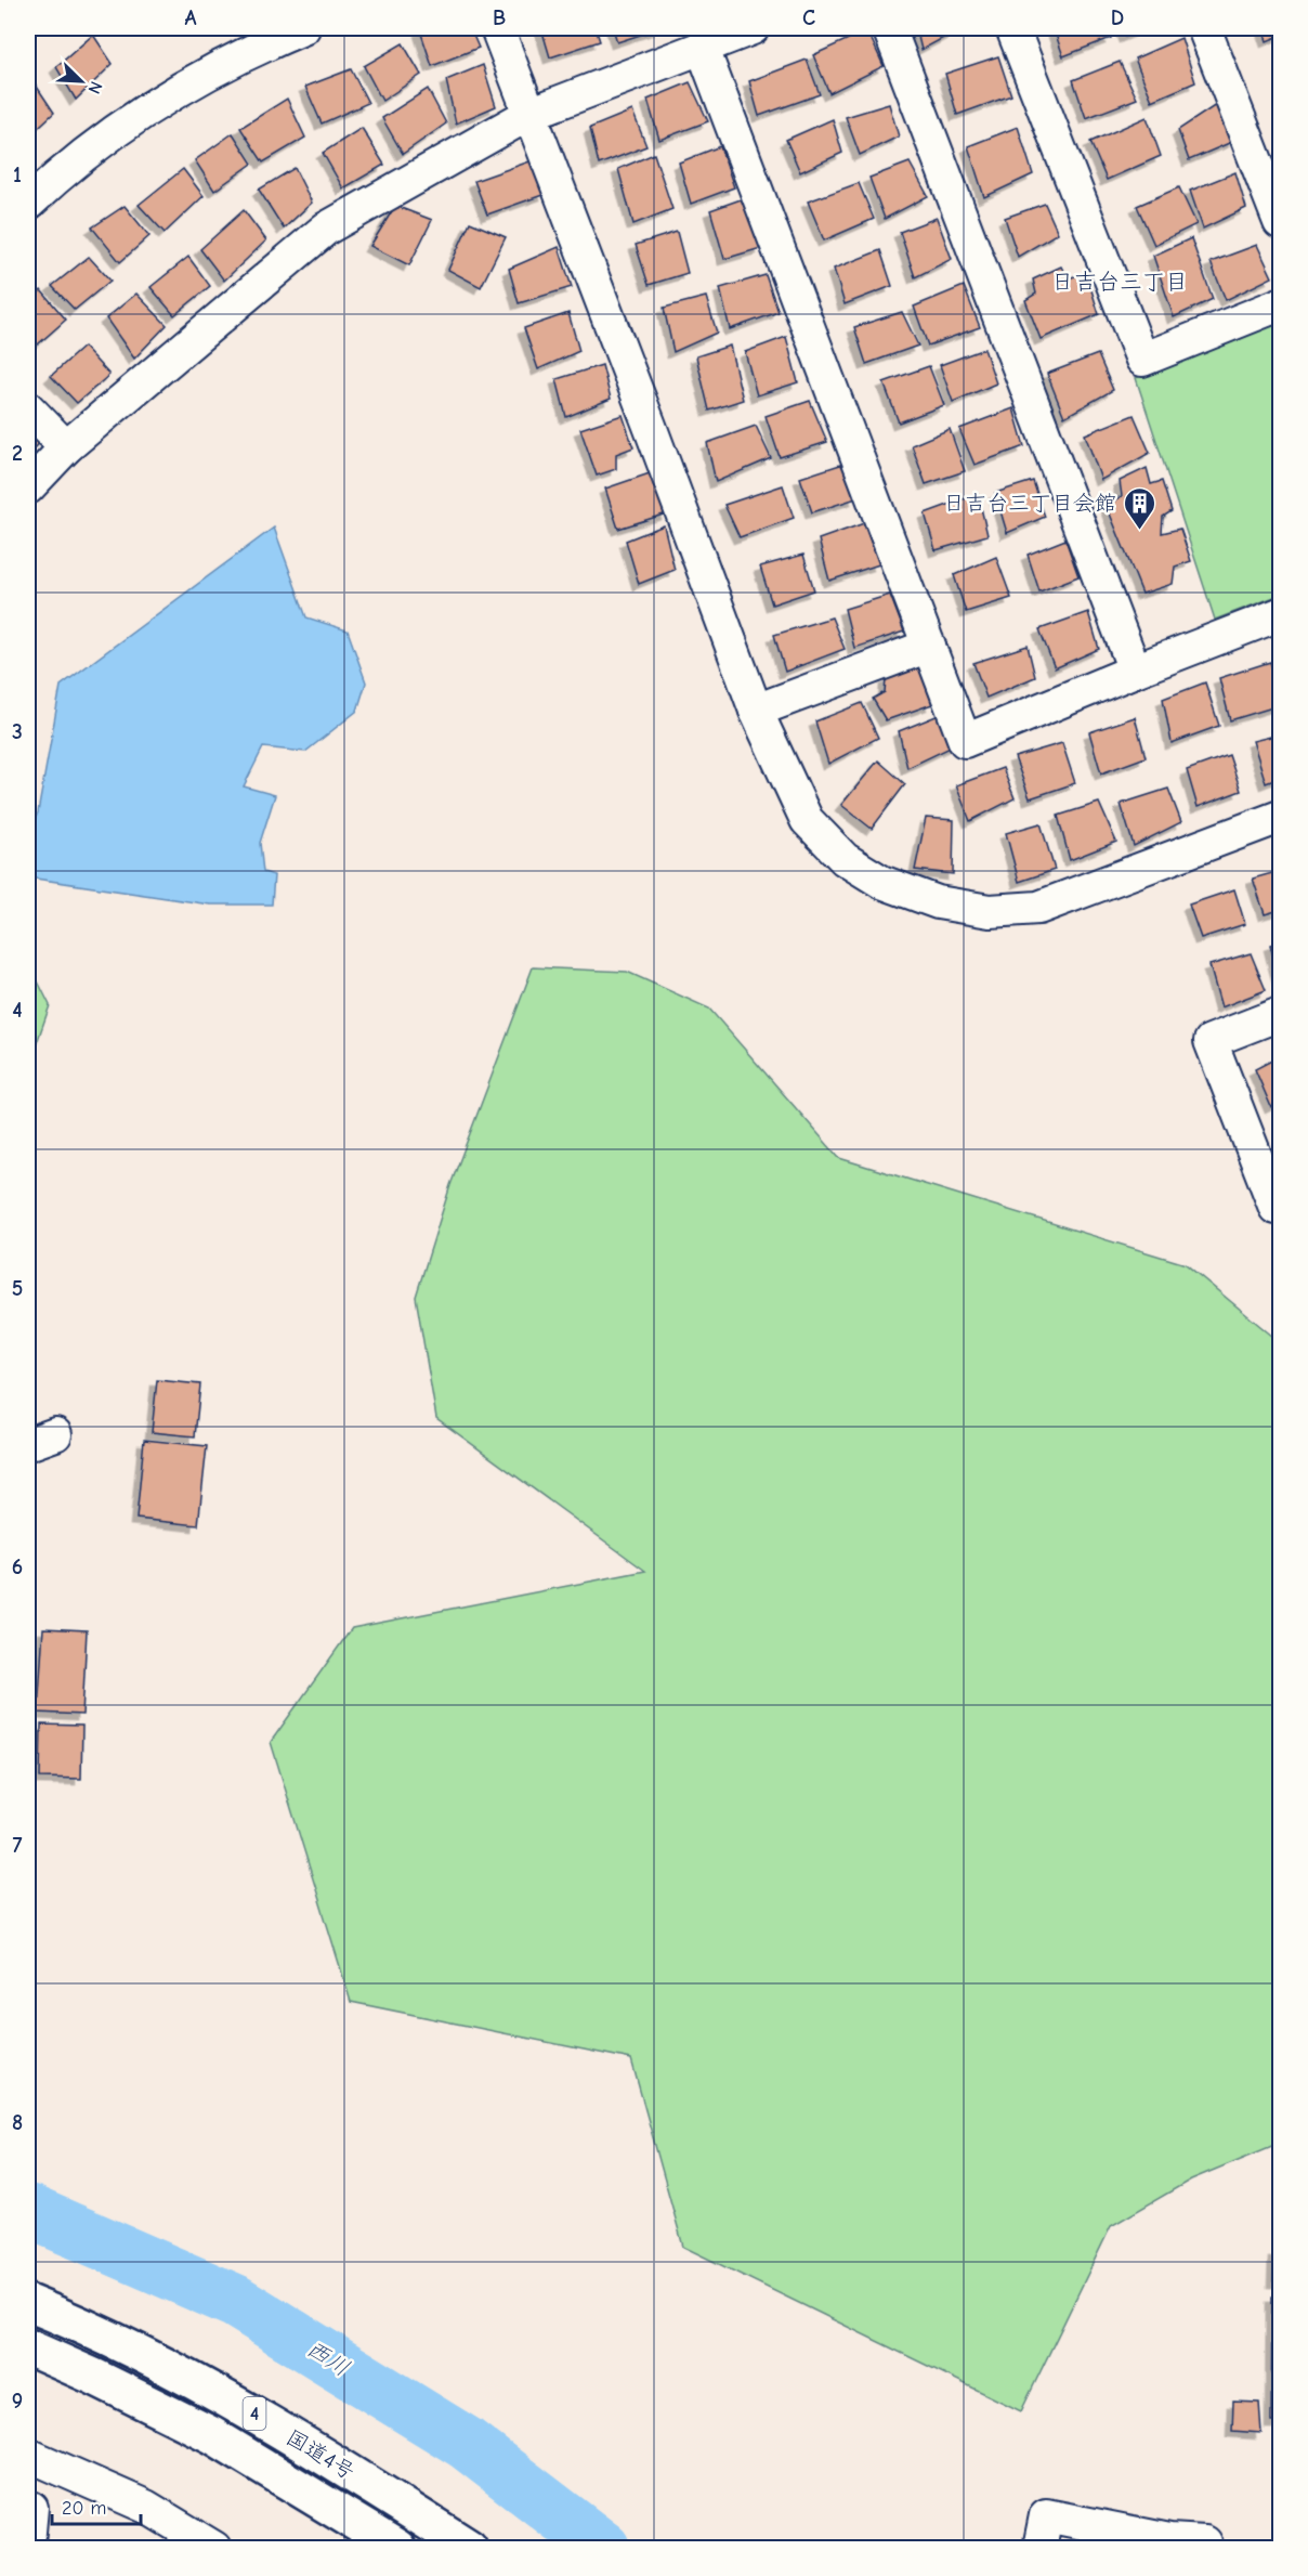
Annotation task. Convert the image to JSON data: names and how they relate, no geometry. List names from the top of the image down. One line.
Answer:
{"streets":{"highway":["4","国道4号"]},"districts":["日吉台三丁目"],"water":["西川"],"places":{"building":["日吉台三丁目会館"]},"scale_bar":"20 m","north":"bottom right","grid":{"columns":["A","B","C","D"],"rows":["1","2","3","4","5","6","7","8","9"]}}
